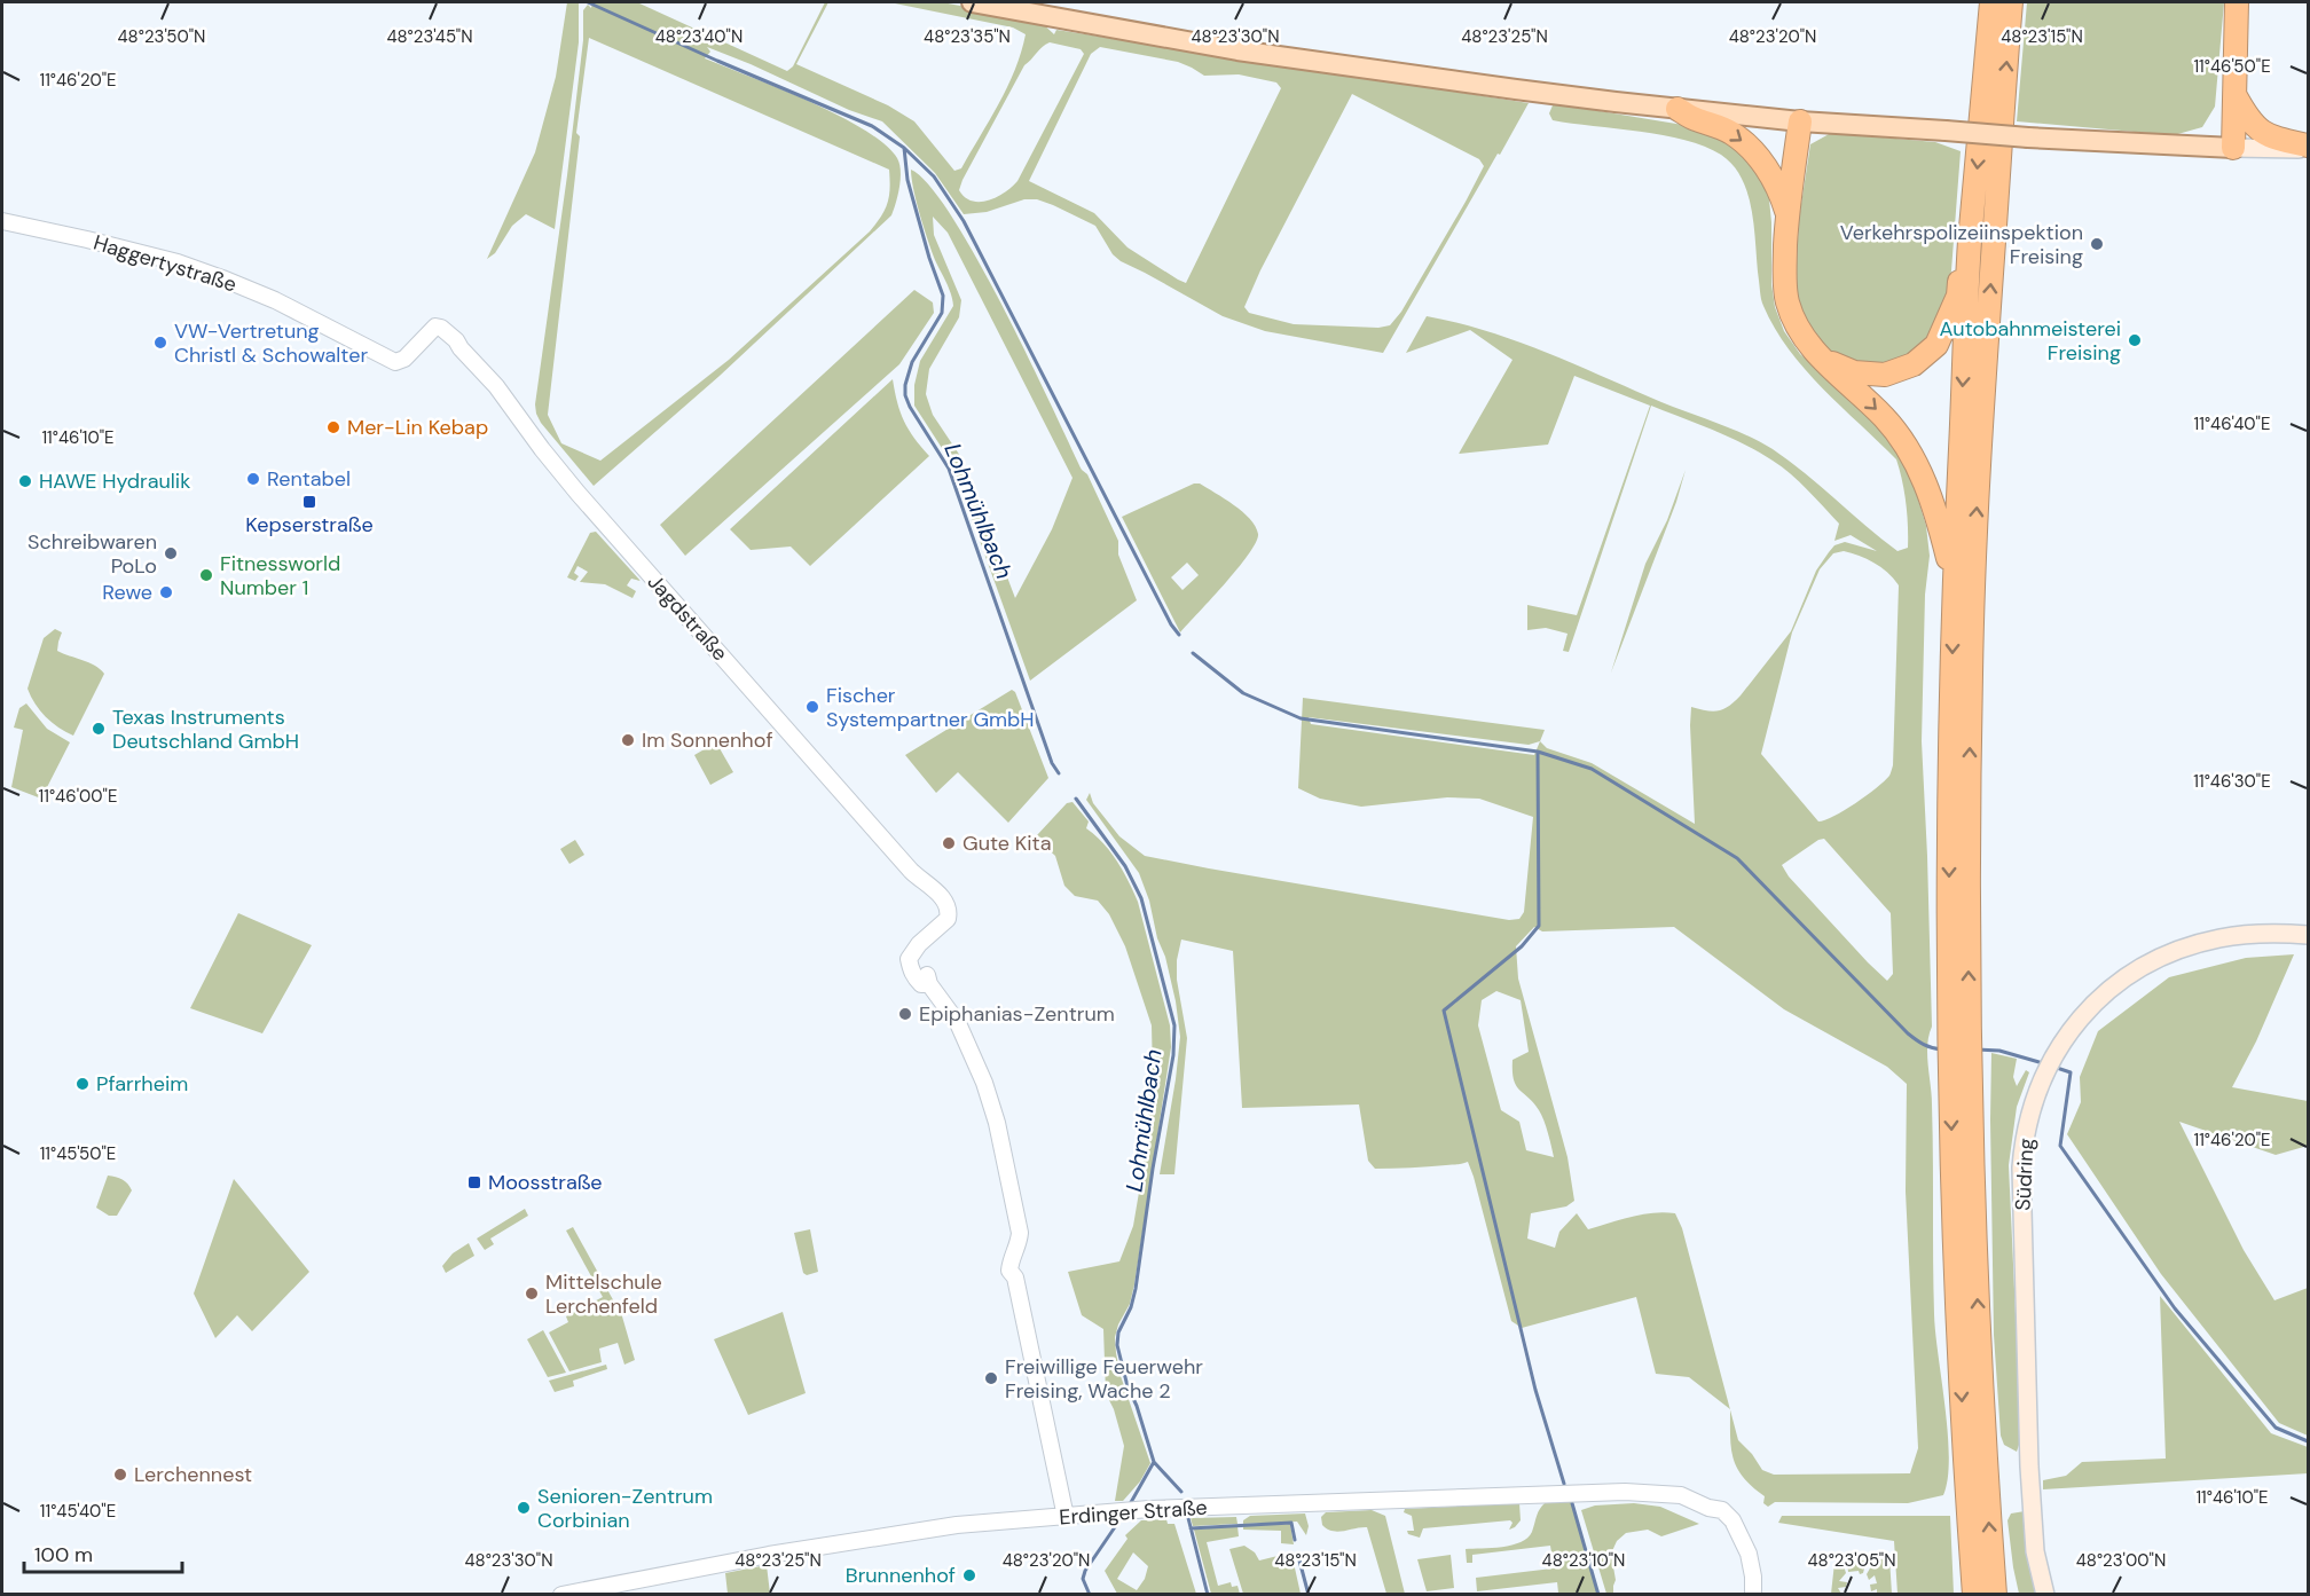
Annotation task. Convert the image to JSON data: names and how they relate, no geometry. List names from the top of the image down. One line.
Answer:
{"streets":{"main road":["Südring"],"street":["Haggertystraße","Jagdstraße","Erdinger Straße"]},"crossings":[["Haggertystraße","Jagdstraße"],["Jagdstraße","Erdinger Straße"]],"water":["Lohmühlbach"],"places":{"other":["Verkehrspolizeiinspektion Freising","Autobahnmeisterei Freising","VW-Vertretung Christl & Schowalter","Mer-Lin Kebap","Rentabel","HAWE Hydraulik","Schreibwaren PoLo","Fitnessworld Number 1","Rewe","Fischer Systempartner GmbH","Texas Instruments Deutschland GmbH","Im Sonnenhof","Gute Kita","Epiphanias-Zentrum","Pfarrheim","Mittelschule Lerchenfeld","Freiwillige Feuerwehr Freising, Wache 2","Lerchennest","Senioren-Zentrum Corbinian","Brunnenhof"],"transit":["Kepserstraße","Moosstraße"]},"scale_bar":"100 m","coordinates":["48°23'50\"N","48°23'45\"N","48°23'40\"N","48°23'35\"N","48°23'30\"N","48°23'25\"N","48°23'20\"N","48°23'15\"N","11°46'50\"E","11°46'20\"E","11°46'40\"E","11°46'10\"E","11°46'30\"E","11°46'00\"E","11°45'50\"E","11°45'40\"E","48°23'10\"N","48°23'05\"N","48°23'00\"N"]}
